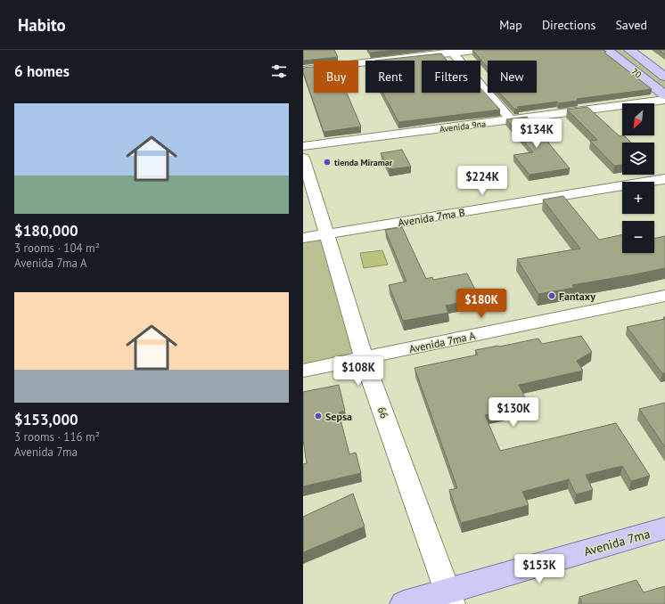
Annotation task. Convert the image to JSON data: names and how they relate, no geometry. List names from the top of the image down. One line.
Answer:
{"streets":{"main road":["70","Avenida 7ma"],"street":["Avenida 9na","Avenida 7ma B","Avenida 7ma A","66"]},"crossings":[["Avenida 7ma B","66"],["Avenida 7ma A","66"],["66","Avenida 7ma"]],"places":["tienda Miramar","Fantaxy","Sepsa"],"north":"bottom left","page":{"header":"Habito","nav":["Map","Directions","Saved"],"heading":"6 homes","chip":["Buy","Rent","Filters","New"],"list":[{"name":"$180,000","note":"3 rooms · 104 m² · Avenida 7ma A"},{"name":"$153,000","note":"3 rooms · 116 m² · Avenida 7ma"}],"map_buttons":["+","−"],"price":["$134K","$224K","$180K","$108K","$130K","$153K"]}}
